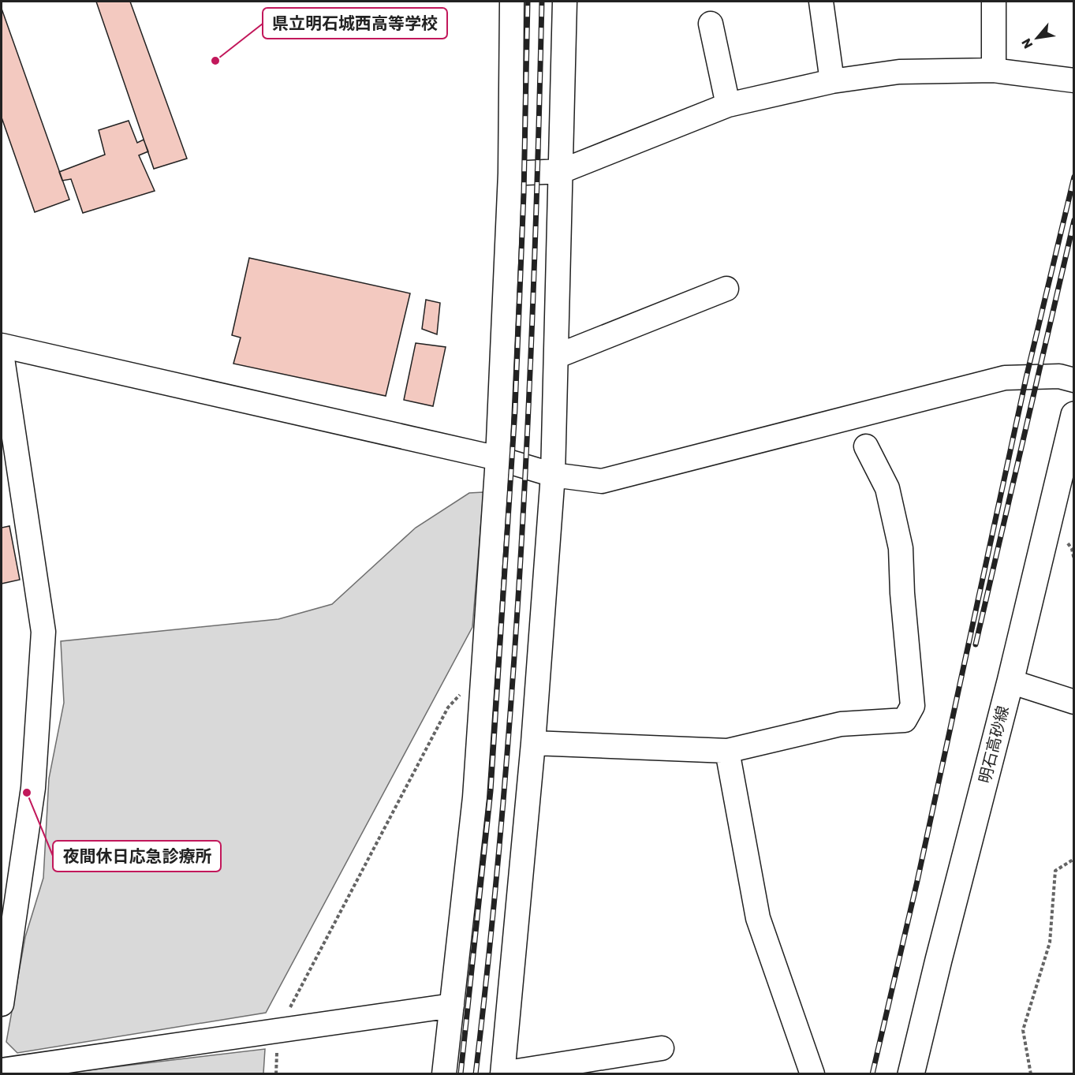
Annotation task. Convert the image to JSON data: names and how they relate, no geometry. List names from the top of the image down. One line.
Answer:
{"streets":{"main road":["明石高砂線"]},"places":["県立明石城西高等学校","夜間休日応急診療所"],"north":"bottom left"}
